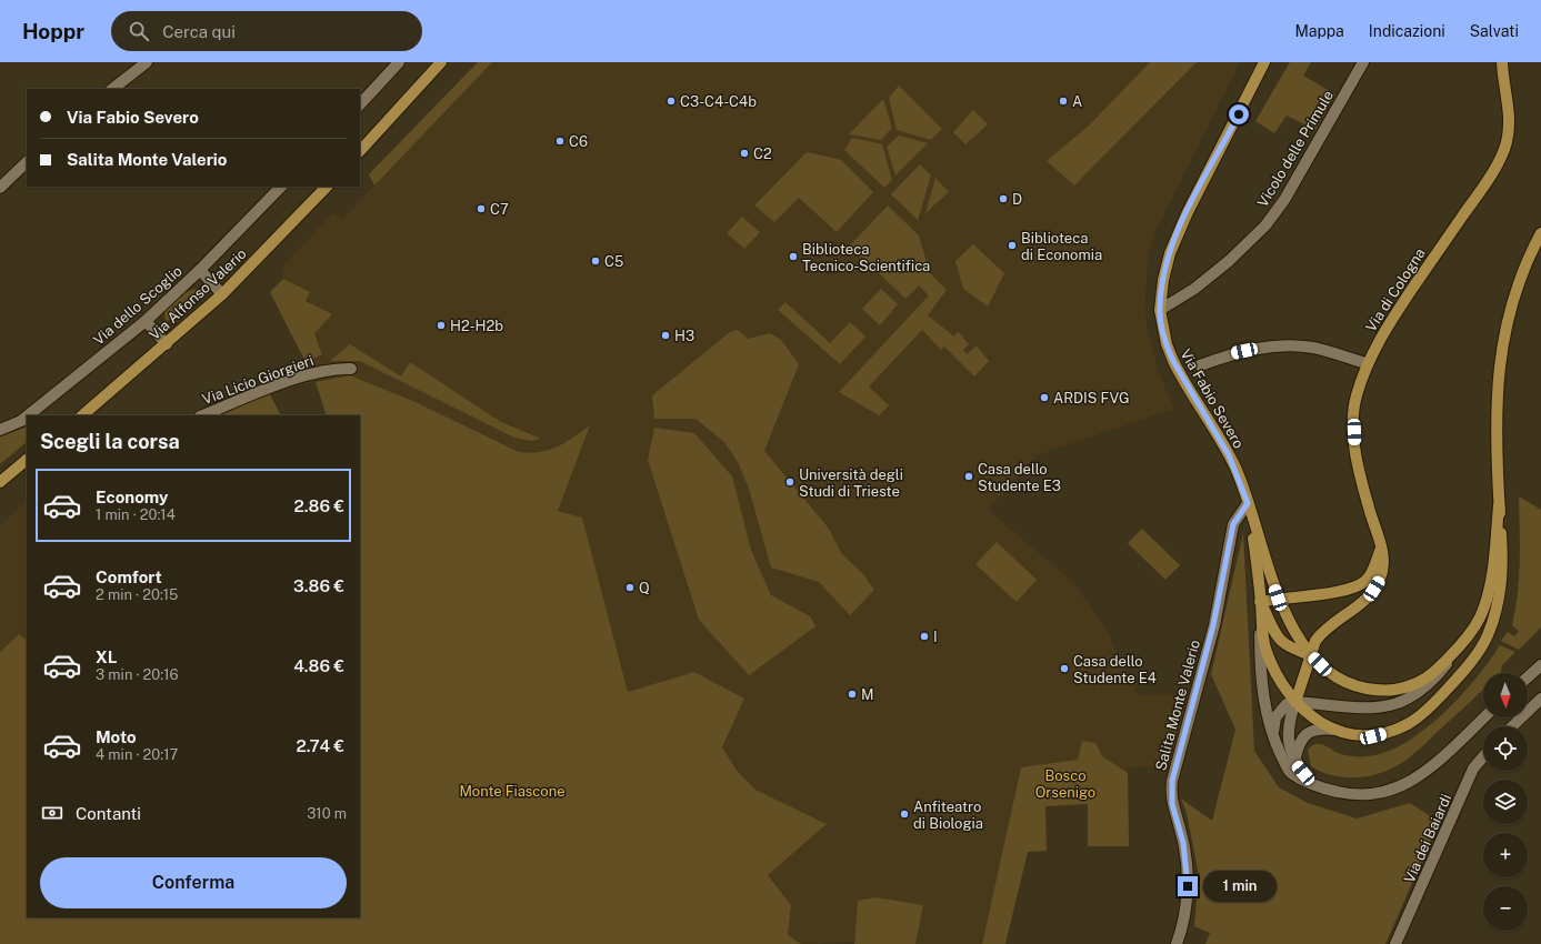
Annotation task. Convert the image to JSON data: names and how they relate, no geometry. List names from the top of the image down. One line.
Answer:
{"streets":{"main road":["Via di Cologna","Via Alfonso Valerio","Via Fabio Severo"],"street":["Vicolo delle Primule","Via dello Scoglio","Via Licio Giorgieri","Salita Monte Valerio","Via dei Baiardi"]},"crossings":[["Vicolo delle Primule","Via Fabio Severo"],["Via di Cologna","Via Fabio Severo"],["Via Fabio Severo","Salita Monte Valerio"]],"parks":["Bosco Orsenigo","Monte Fiascone"],"places":["C3-C4-C4b","A","C6","C2","D","C7","Biblioteca di Economia","Biblioteca Tecnico-Scientifica","C5","H2-H2b","H3","ARDIS FVG","Casa dello Studente E3","Università degli Studi di Trieste","Q","I","Casa dello Studente E4","M","Anfiteatro di Biologia"],"north":"bottom","page":{"header":"Hoppr","search":"Cerca qui","nav":["Mappa","Indicazioni","Salvati"],"banner":["Via Fabio Severo","Salita Monte Valerio"],"heading":"Scegli la corsa","list":[{"name":"Economy","note":"1 min · 20:14","value":"2.86 €"},{"name":"Comfort","note":"2 min · 20:15","value":"3.86 €"},{"name":"XL","note":"3 min · 20:16","value":"4.86 €"},{"name":"Moto","note":"4 min · 20:17","value":"2.74 €"}],"map_buttons":["+","−"],"pay":["Contanti","310 m"],"buttons":"Conferma","bubble":"1 min"}}
